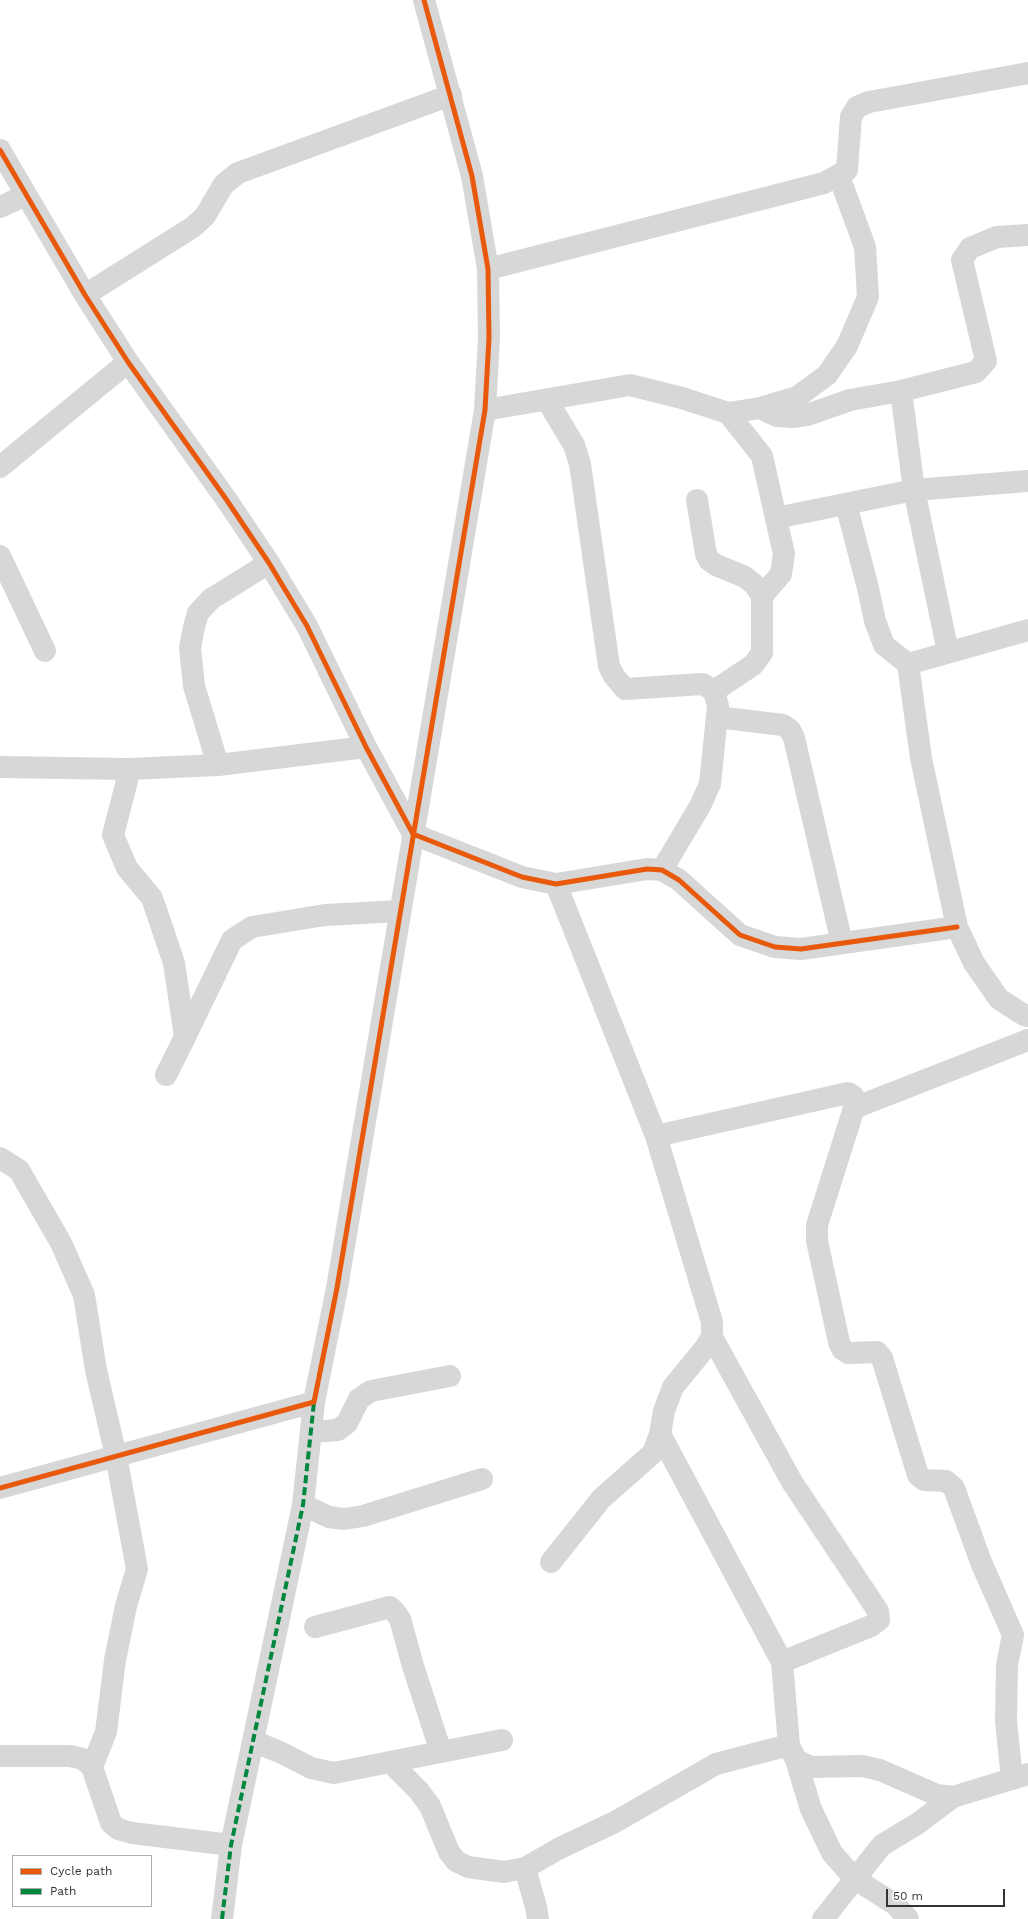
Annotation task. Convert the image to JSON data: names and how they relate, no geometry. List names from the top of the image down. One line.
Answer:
{"legend":["Cycle path","Path"],"scale_bar":"50 m"}
